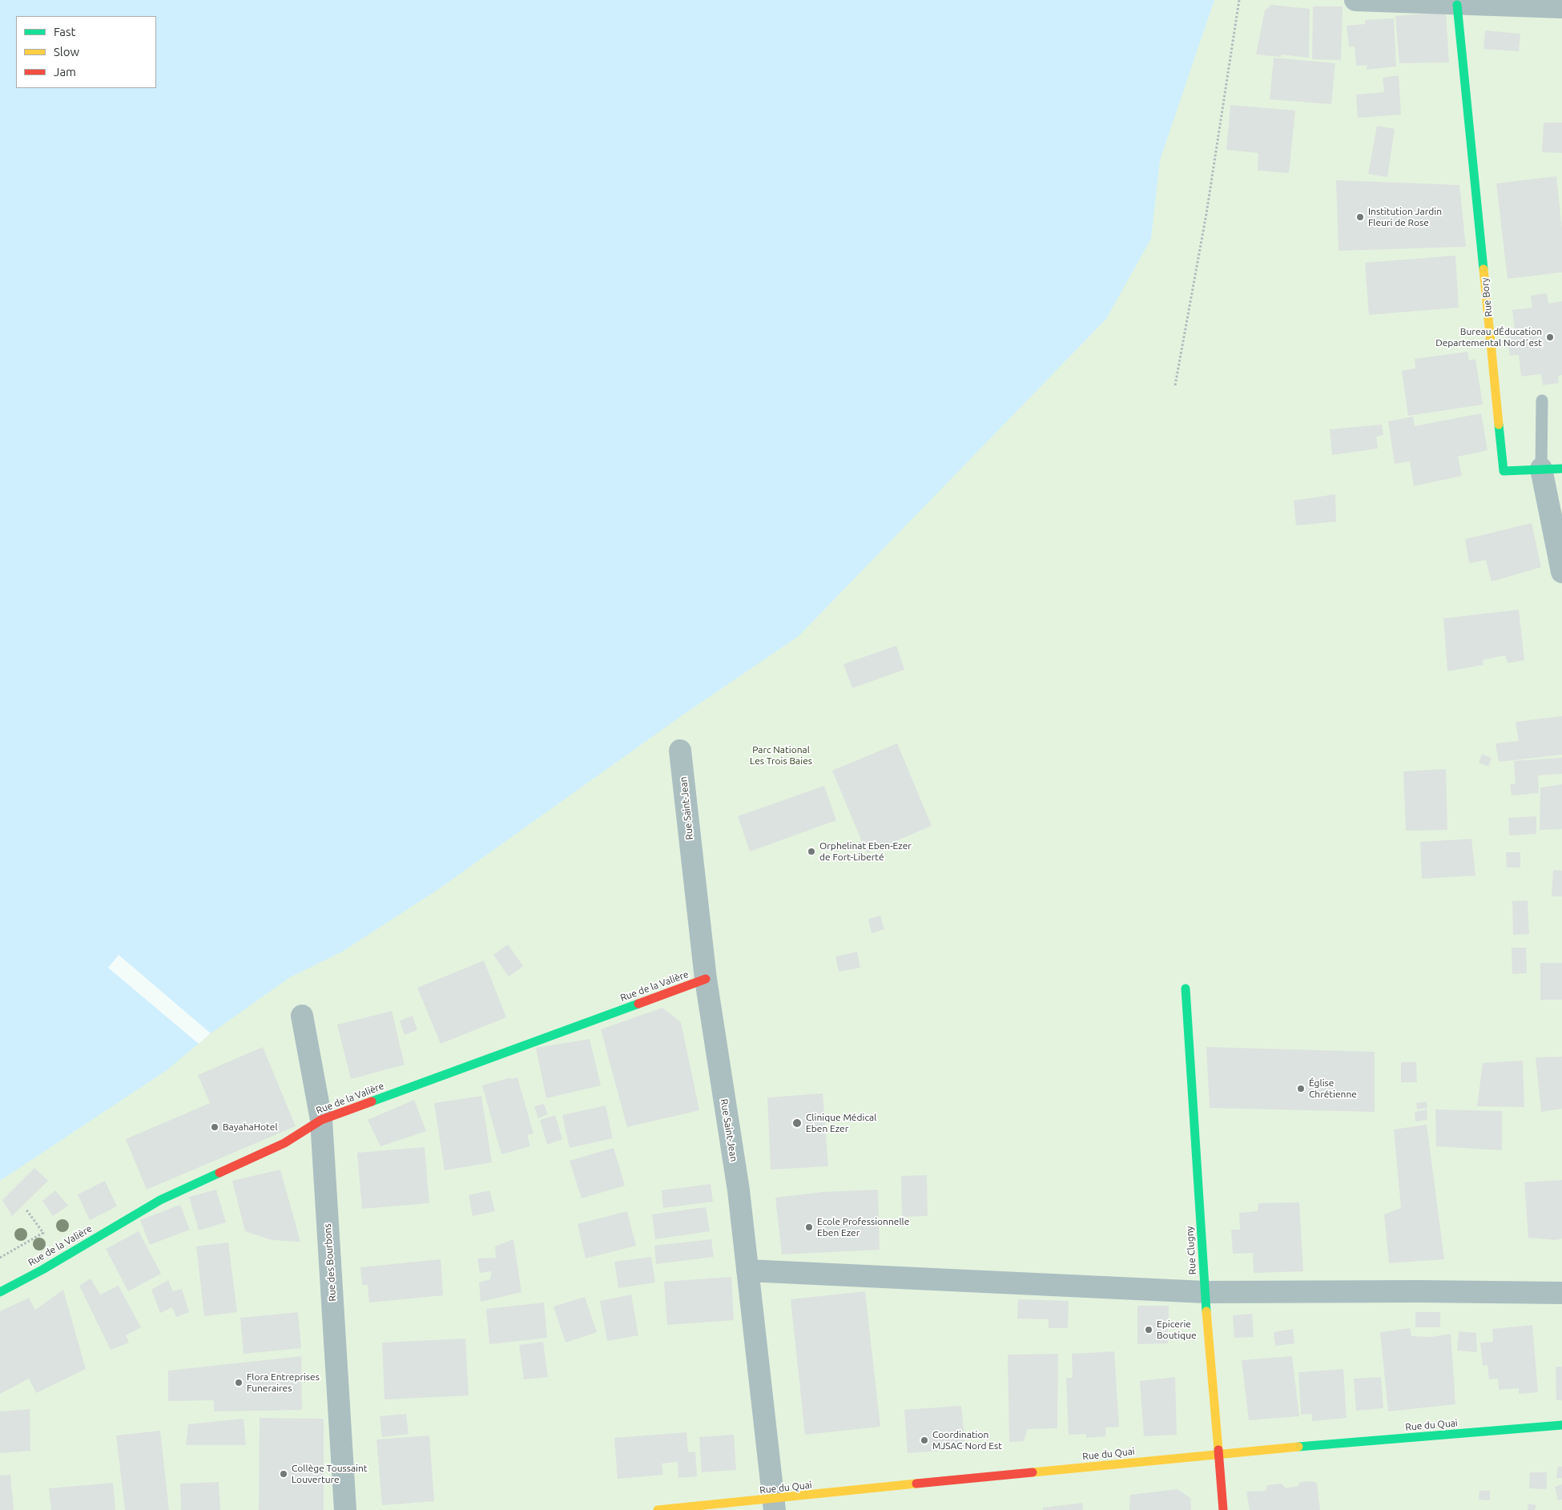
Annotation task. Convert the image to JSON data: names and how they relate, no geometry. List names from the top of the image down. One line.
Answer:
{"streets":{"street":["Rue Bory","Rue Saint-Jean","Rue de la Valière","Rue Clugny","Rue des Bourbons","Rue du Quai"]},"crossings":[["Rue Saint-Jean","Rue de la Valière"],["Rue Saint-Jean","Rue du Quai"],["Rue de la Valière","Rue des Bourbons"],["Rue Clugny","Rue du Quai"]],"parks":["Parc National Les Trois Baies"],"places":["Institution Jardin Fleuri de Rose","Bureau dÉducation Departemental Nord´est","Orphelinat Eben-Ezer de Fort-Liberté","Église Chrétienne","Clinique Médical Eben Ezer","BayahaHotel","Ecole Professionnelle Eben Ezer","Epicerie Boutique","Flora Entreprises Funeraires","Coordination MJSAC Nord Est","Collège Toussaint Louverture"],"legend":["Fast","Slow","Jam"]}
